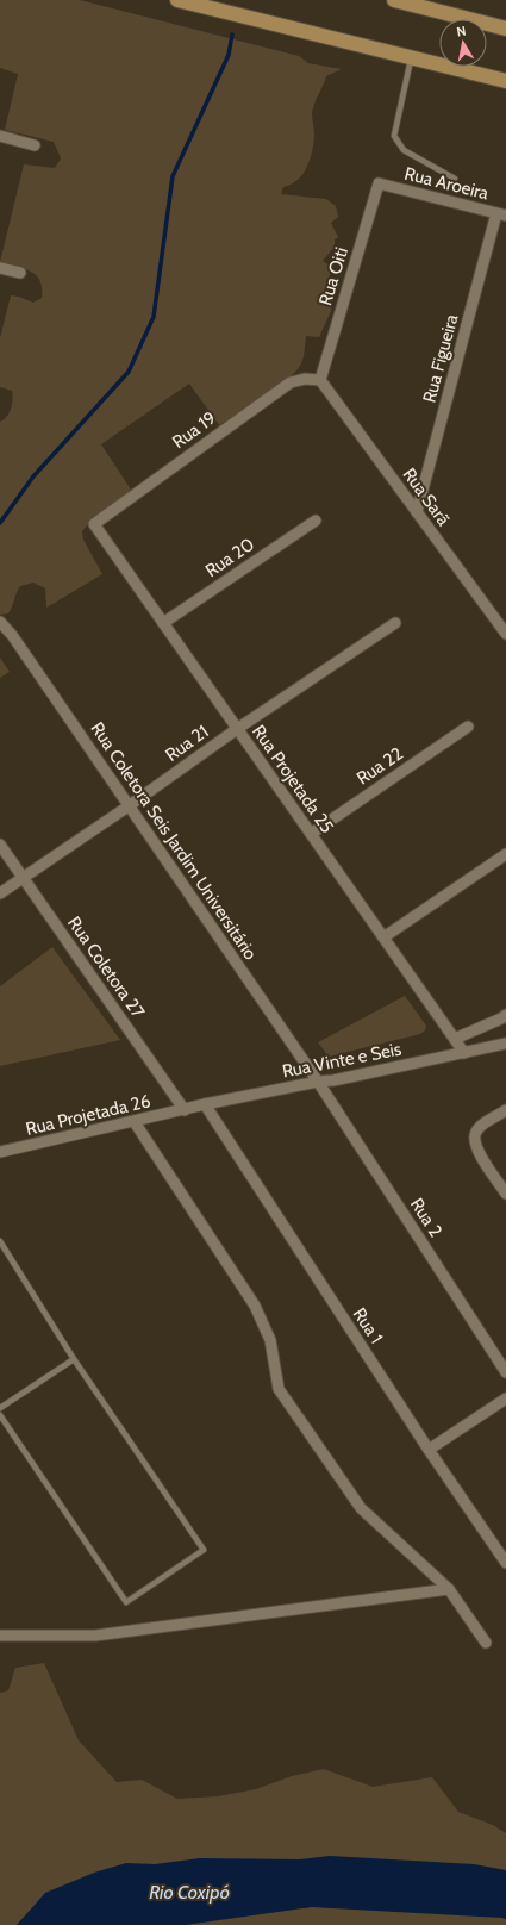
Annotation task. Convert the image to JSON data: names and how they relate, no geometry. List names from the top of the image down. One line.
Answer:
{"streets":{"street":["Rua Aroeira","Rua Oiti","Rua Figueira","Rua 19","Rua Sarã","Rua 20","Rua 21","Rua 22","Rua Projetada 25","Rua Coletora Seis Jardim Universitário","Rua Coletora 27","Rua Vinte e Seis","Rua Projetada 26","Rua 2","Rua 1"]},"crossings":[["Rua Aroeira","Rua Oiti"],["Rua Aroeira","Rua Figueira"],["Rua Oiti","Rua 19"],["Rua Oiti","Rua Sarã"],["Rua Figueira","Rua Sarã"],["Rua 19","Rua Sarã"],["Rua 19","Rua Projetada 25"],["Rua 20","Rua Projetada 25"],["Rua 21","Rua Projetada 25"],["Rua 21","Rua Coletora Seis Jardim Universitário"],["Rua 21","Rua Coletora 27"],["Rua 22","Rua Projetada 25"],["Rua Projetada 25","Rua Vinte e Seis"],["Rua Coletora Seis Jardim Universitário","Rua Vinte e Seis"],["Rua Coletora Seis Jardim Universitário","Rua 2"],["Rua Coletora 27","Rua Vinte e Seis"],["Rua Coletora 27","Rua Projetada 26"],["Rua Vinte e Seis","Rua Projetada 26"],["Rua Vinte e Seis","Rua 2"],["Rua Vinte e Seis","Rua 1"]],"water":["Rio Coxipó"],"north":"top"}
